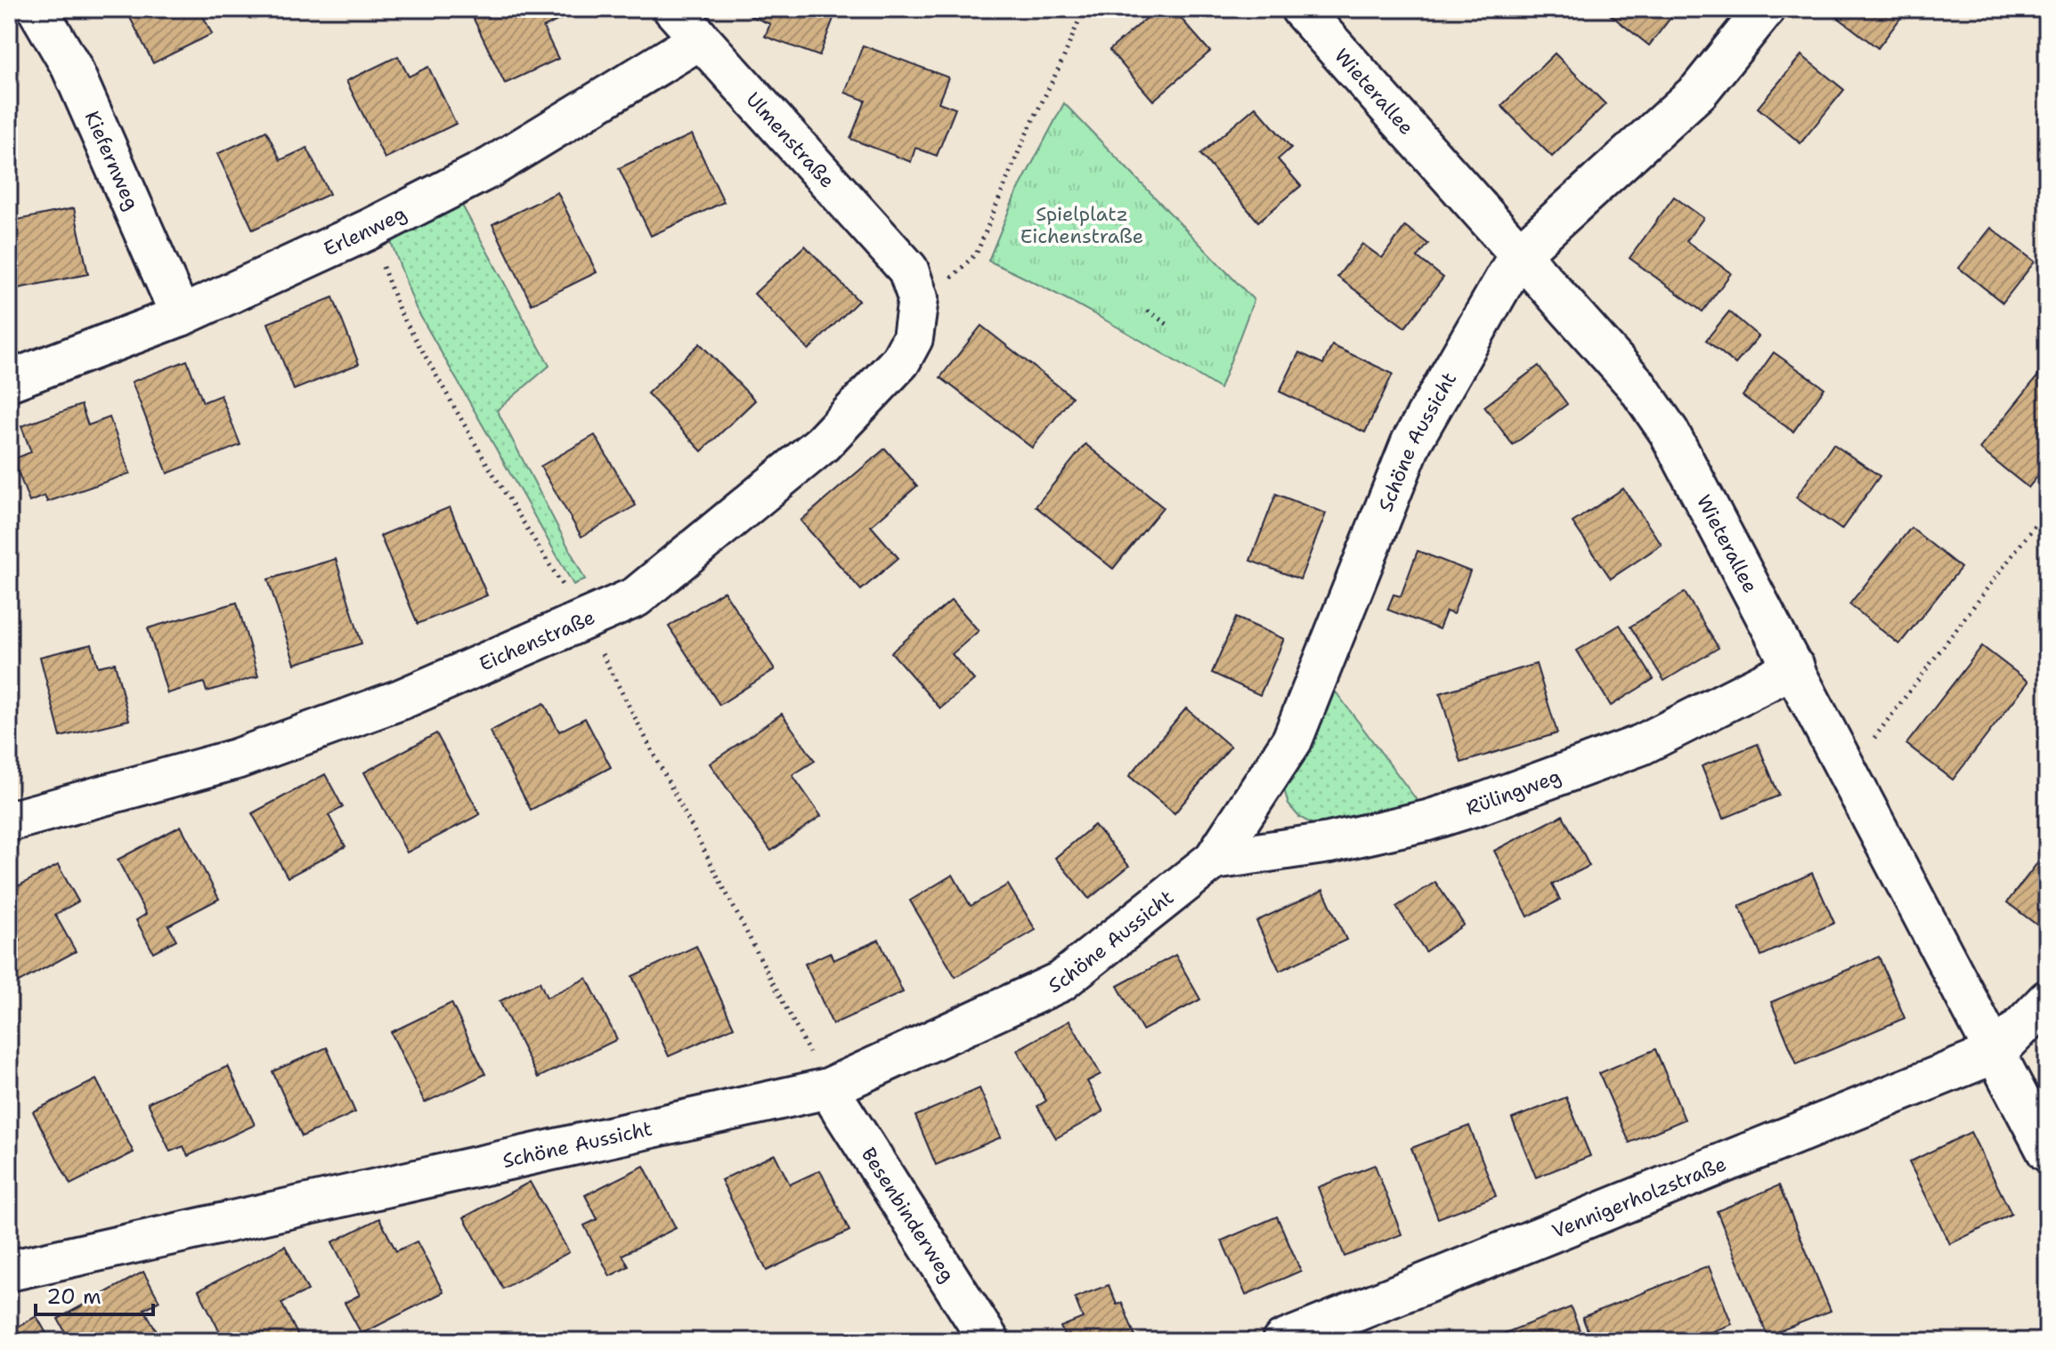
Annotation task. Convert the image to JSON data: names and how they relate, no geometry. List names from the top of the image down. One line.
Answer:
{"streets":{"street":["Wieterallee","Ulmenstraße","Kiefernweg","Erlenweg","Schöne Aussicht","Eichenstraße","Rülingweg","Vennigerholzstraße","Besenbinderweg"]},"crossings":[["Wieterallee","Schöne Aussicht"],["Wieterallee","Rülingweg"],["Wieterallee","Vennigerholzstraße"],["Ulmenstraße","Erlenweg"],["Ulmenstraße","Eichenstraße"],["Kiefernweg","Erlenweg"],["Schöne Aussicht","Rülingweg"],["Schöne Aussicht","Besenbinderweg"]],"parks":["Spielplatz Eichenstraße"],"scale_bar":"20 m"}
